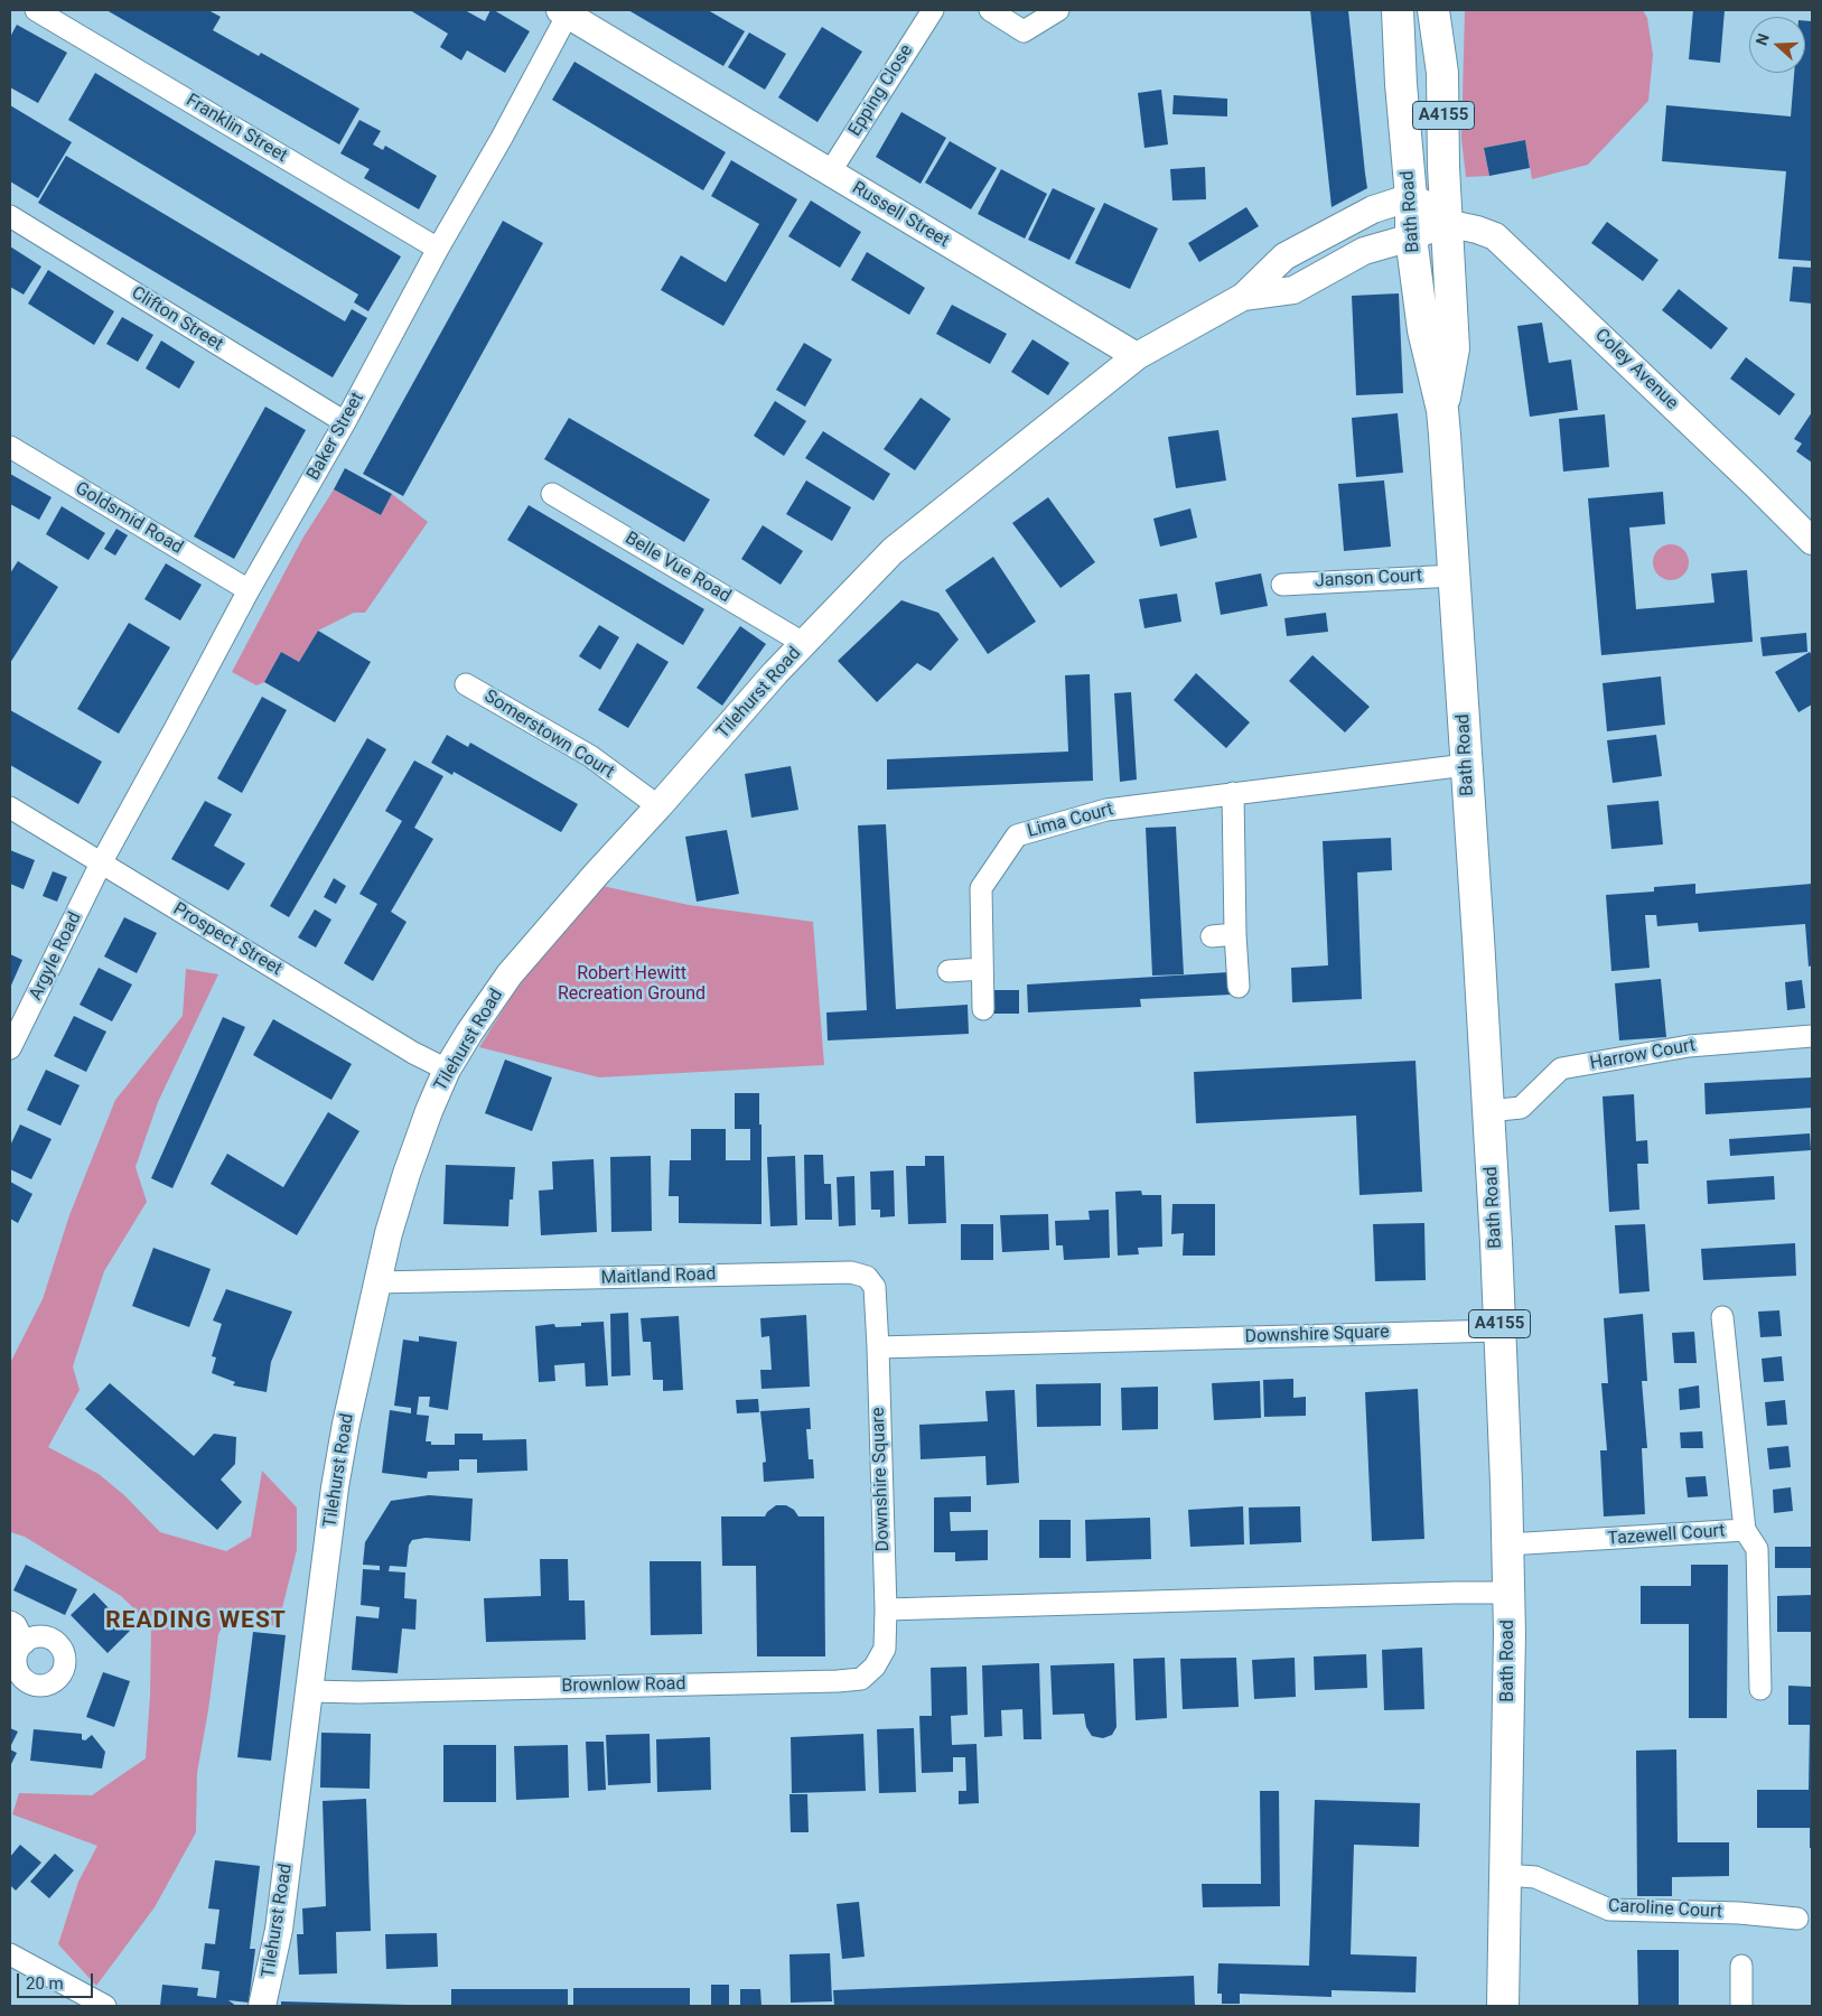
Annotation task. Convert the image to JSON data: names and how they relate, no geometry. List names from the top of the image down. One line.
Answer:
{"streets":{"main road":["A4155","Bath Road"],"street":["Epping Close","Franklin Street","Russell Street","Clifton Street","Coley Avenue","Baker Street","Goldsmid Road","Belle Vue Road","Janson Court","Tilehurst Road","Somerstown Court","Lima Court","Prospect Street","Argyle Road","Harrow Court","Maitland Road","Downshire Square","Tazewell Court","Brownlow Road","Caroline Court"]},"crossings":[["Epping Close","Russell Street"],["Franklin Street","Baker Street"],["Bath Road","Coley Avenue"],["Bath Road","Janson Court"],["Bath Road","Lima Court"],["Bath Road","Harrow Court"],["Bath Road","Downshire Square"],["Bath Road","Tazewell Court"],["Bath Road","Caroline Court"],["Russell Street","Baker Street"],["Russell Street","Tilehurst Road"],["Clifton Street","Baker Street"],["Baker Street","Goldsmid Road"],["Baker Street","Prospect Street"],["Baker Street","Argyle Road"],["Belle Vue Road","Tilehurst Road"],["Tilehurst Road","Somerstown Court"],["Tilehurst Road","Prospect Street"],["Tilehurst Road","Maitland Road"],["Tilehurst Road","Brownlow Road"],["Prospect Street","Argyle Road"],["Maitland Road","Downshire Square"],["Downshire Square","Brownlow Road"]],"districts":["READING WEST"],"parks":["Robert Hewitt Recreation Ground"],"scale_bar":"20 m","north":"left"}
